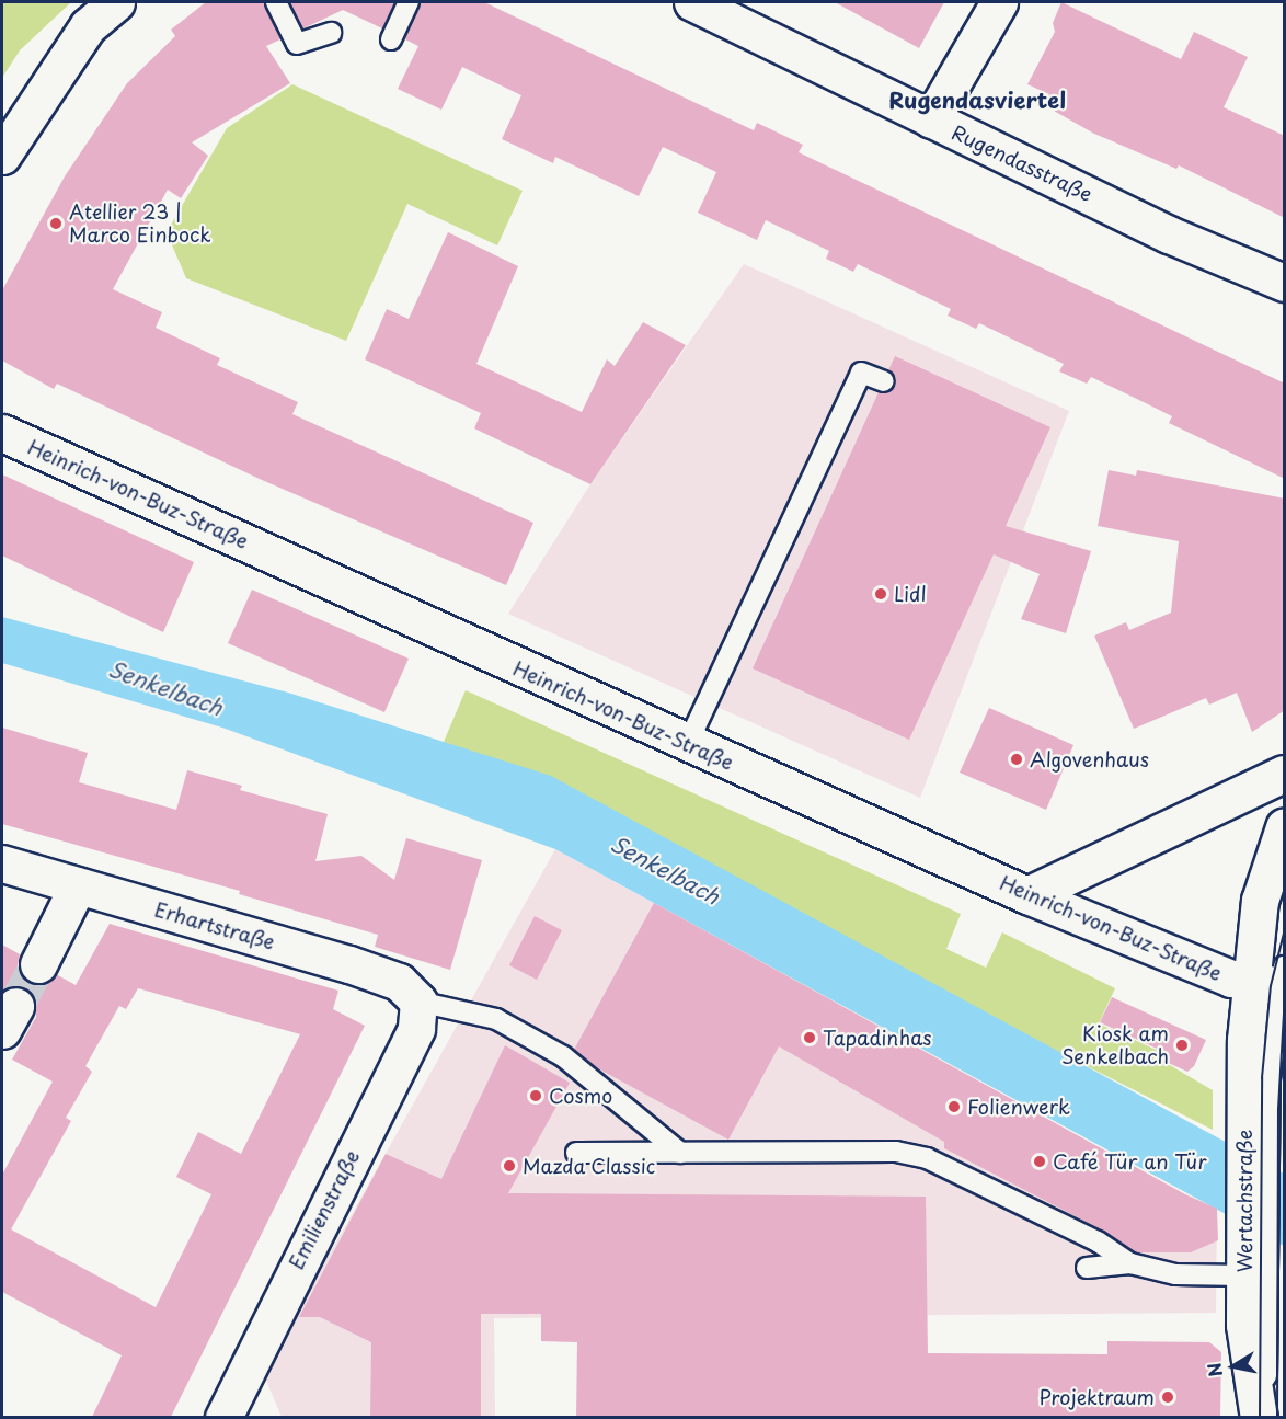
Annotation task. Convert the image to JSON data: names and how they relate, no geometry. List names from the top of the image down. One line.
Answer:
{"streets":{"street":["Rugendasstraße","Heinrich-von-Buz-Straße","Erhartstraße","Wertachstraße","Emilienstraße"]},"crossings":[["Heinrich-von-Buz-Straße","Wertachstraße"],["Erhartstraße","Emilienstraße"]],"districts":["Rugendasviertel"],"water":["Senkelbach"],"places":["Atellier 23 | Marco Einbock","Lidl","Algovenhaus","Tapadinhas","Kiosk am Senkelbach","Cosmo","Folienwerk","Café Tür an Tür","Mazda Classic","Projektraum"],"north":"left"}
